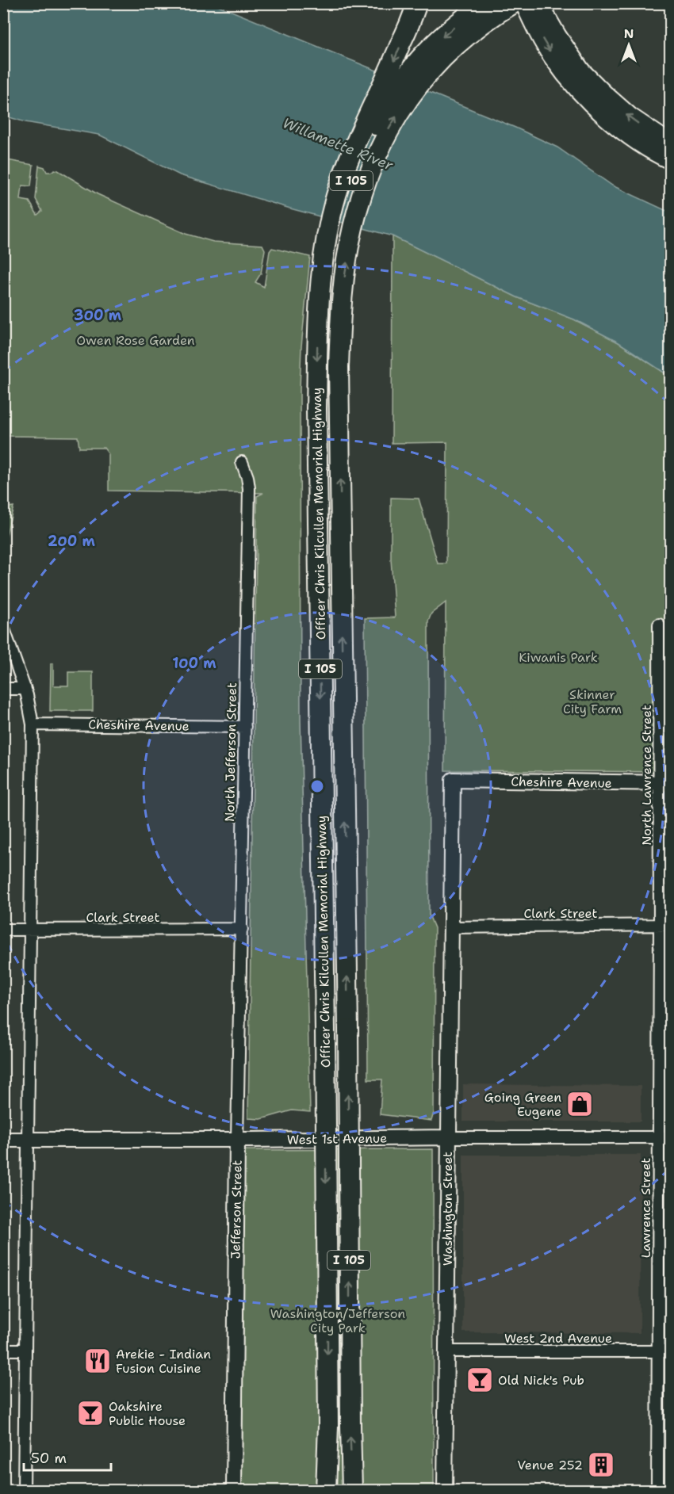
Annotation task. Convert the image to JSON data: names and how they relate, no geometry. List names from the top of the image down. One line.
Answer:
{"streets":{"highway":["I 105","Officer Chris Kilcullen Memorial Highway"],"street":["Cheshire Avenue","North Jefferson Street","North Lawrence Street","Clark Street","West 1st Avenue","Lawrence Street","Washington Street","Jefferson Street","West 2nd Avenue"]},"crossings":[["I 105","Officer Chris Kilcullen Memorial Highway"],["Cheshire Avenue","North Jefferson Street"],["Cheshire Avenue","North Lawrence Street"],["Cheshire Avenue","Washington Street"],["North Jefferson Street","Clark Street"],["North Jefferson Street","Jefferson Street"],["North Lawrence Street","Clark Street"],["North Lawrence Street","Lawrence Street"],["Clark Street","Lawrence Street"],["Clark Street","Washington Street"],["Clark Street","Jefferson Street"],["West 1st Avenue","Lawrence Street"],["West 1st Avenue","Washington Street"],["West 1st Avenue","Jefferson Street"],["Lawrence Street","West 2nd Avenue"],["Washington Street","West 2nd Avenue"]],"water":["Willamette River"],"parks":["Owen Rose Garden","Kiwanis Park","Skinner City Farm","Washington/Jefferson City Park"],"places":{"shop":["Going Green Eugene"],"restaurant":["Arekie - Indian Fusion Cuisine"],"bar":["Old Nick's Pub","Oakshire Public House"],"building":["Venue 252"]},"scale_bar":"50 m","north":"top","rings":["300 m","200 m","100 m"]}
